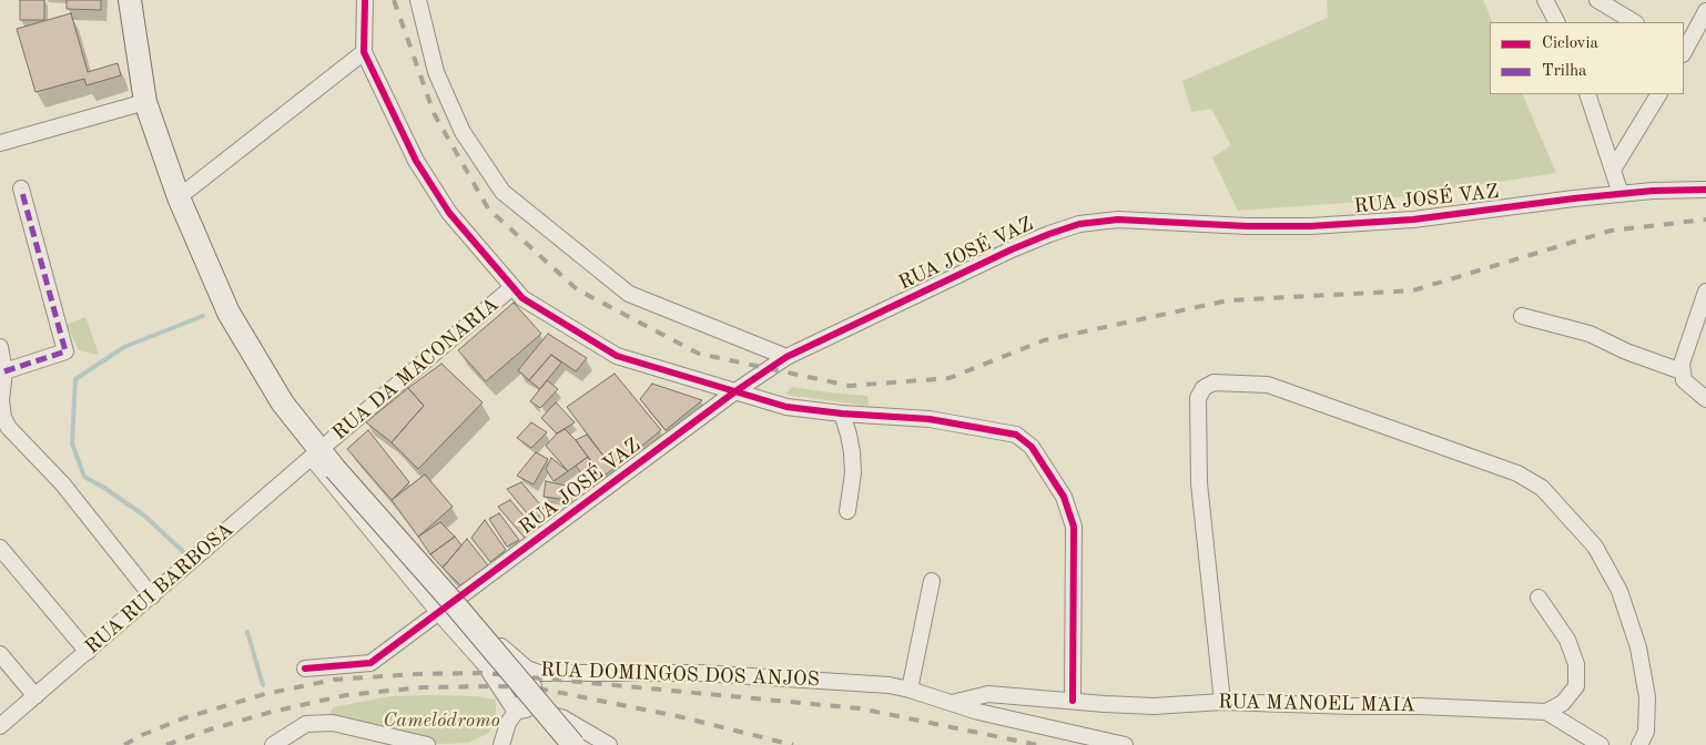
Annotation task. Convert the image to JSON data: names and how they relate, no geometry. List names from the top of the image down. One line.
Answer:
{"streets":{"street":["RUA JOSÉ VAZ","RUA DA MACONARIA","RUA RUI BARBOSA","RUA DOMINGOS DOS ANJOS","RUA MANOEL MAIA"]},"crossings":[["RUA JOSÉ VAZ","RUA DOMINGOS DOS ANJOS"],["RUA DA MACONARIA","RUA RUI BARBOSA"],["RUA DOMINGOS DOS ANJOS","RUA MANOEL MAIA"]],"parks":["Camelódromo"],"legend":["Ciclovia","Trilha"]}
